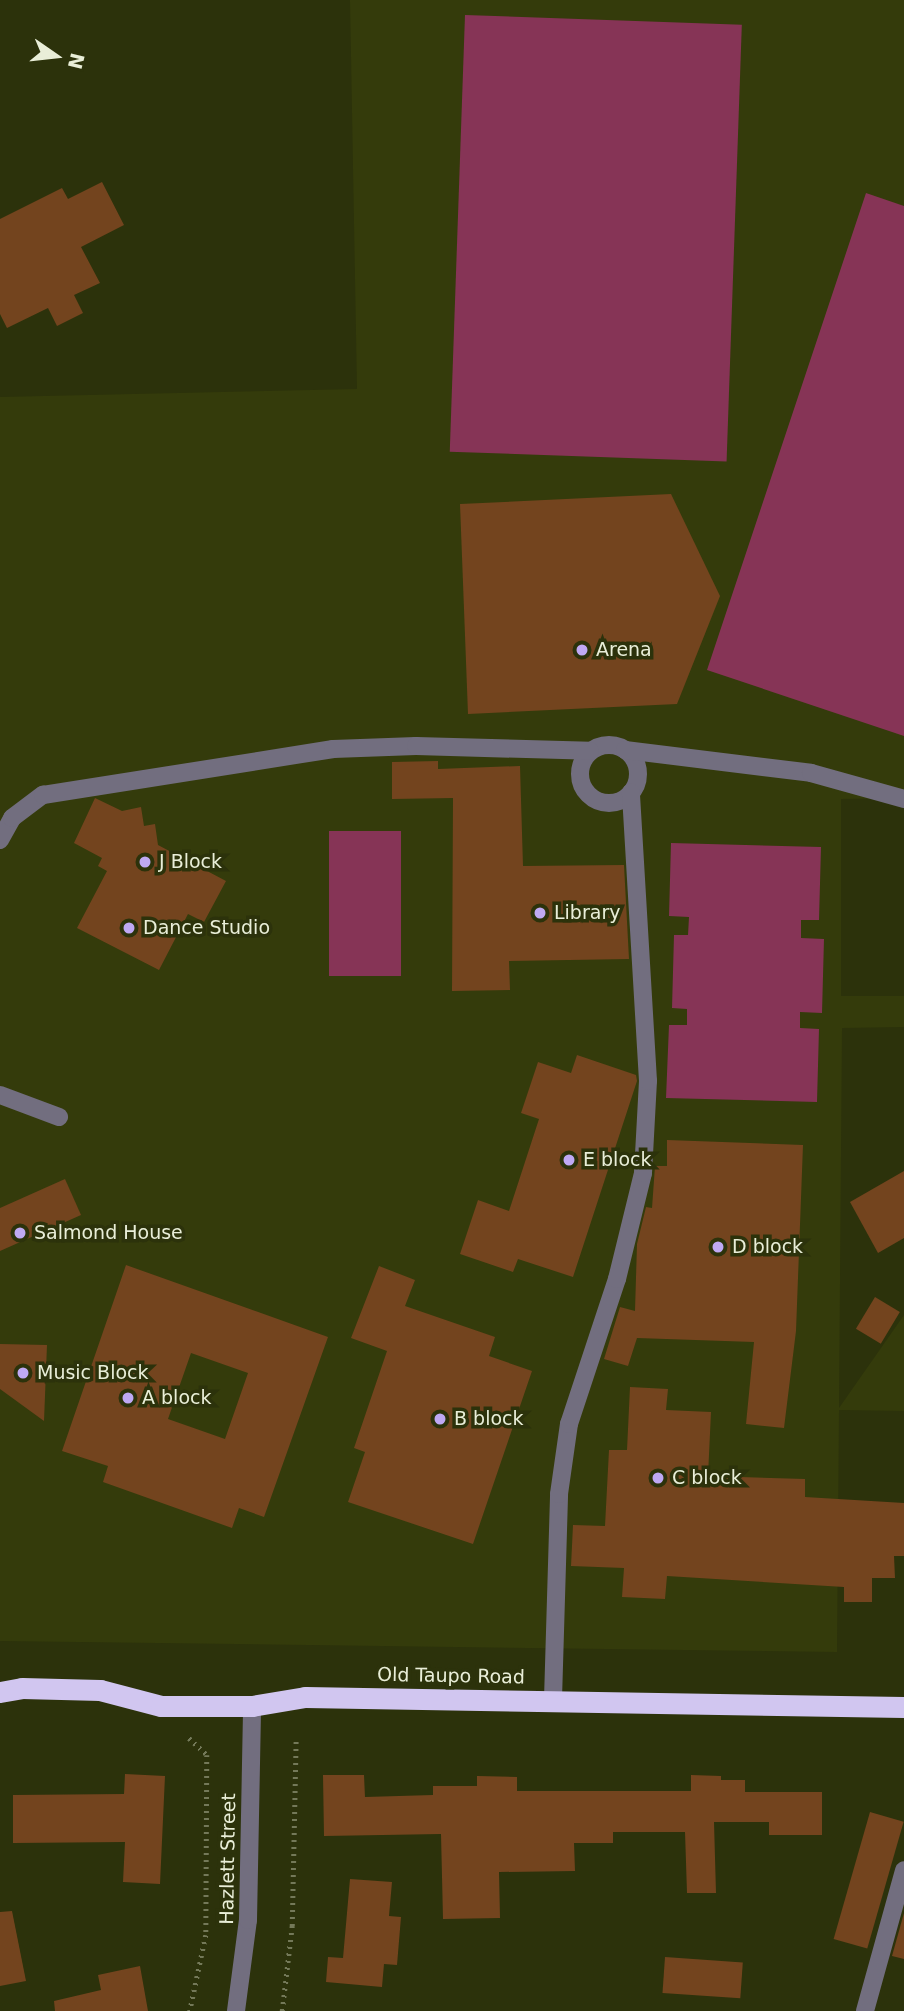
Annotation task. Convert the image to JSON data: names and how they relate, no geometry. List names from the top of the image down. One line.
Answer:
{"streets":{"highway":["Old Taupo Road"],"street":["Hazlett Street"]},"crossings":[["Old Taupo Road","Hazlett Street"]],"places":["Arena","J Block","Library","Dance Studio","E block","Salmond House","D block","Music Block","A block","B block","C block"],"north":"right"}
